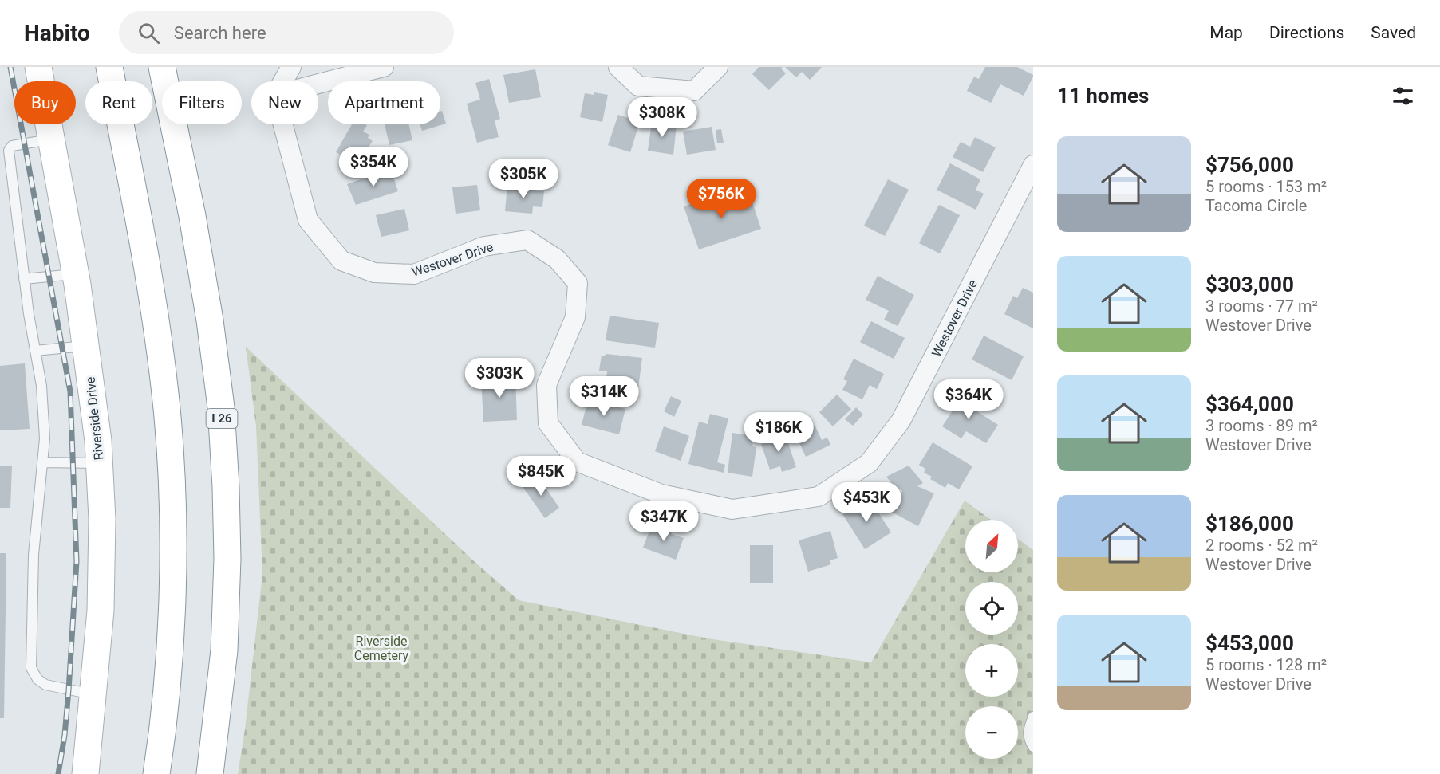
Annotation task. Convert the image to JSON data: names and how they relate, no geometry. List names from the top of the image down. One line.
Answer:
{"streets":{"main road":["Riverside Drive","I 26"],"street":["Westover Drive"]},"parks":["Riverside Cemetery"],"north":"top right","page":{"header":"Habito","search":"Search here","nav":["Map","Directions","Saved"],"heading":"11 homes","chip":["Buy","Rent","Filters","New","Apartment"],"price":["$308K","$354K","$305K","$756K","$303K","$314K","$364K","$186K","$845K","$453K","$347K"],"list":[{"name":"$756,000","note":"5 rooms · 153 m² · Tacoma Circle"},{"name":"$303,000","note":"3 rooms · 77 m² · Westover Drive"},{"name":"$364,000","note":"3 rooms · 89 m² · Westover Drive"},{"name":"$186,000","note":"2 rooms · 52 m² · Westover Drive"},{"name":"$453,000","note":"5 rooms · 128 m² · Westover Drive"}],"map_buttons":["+","−"]}}
